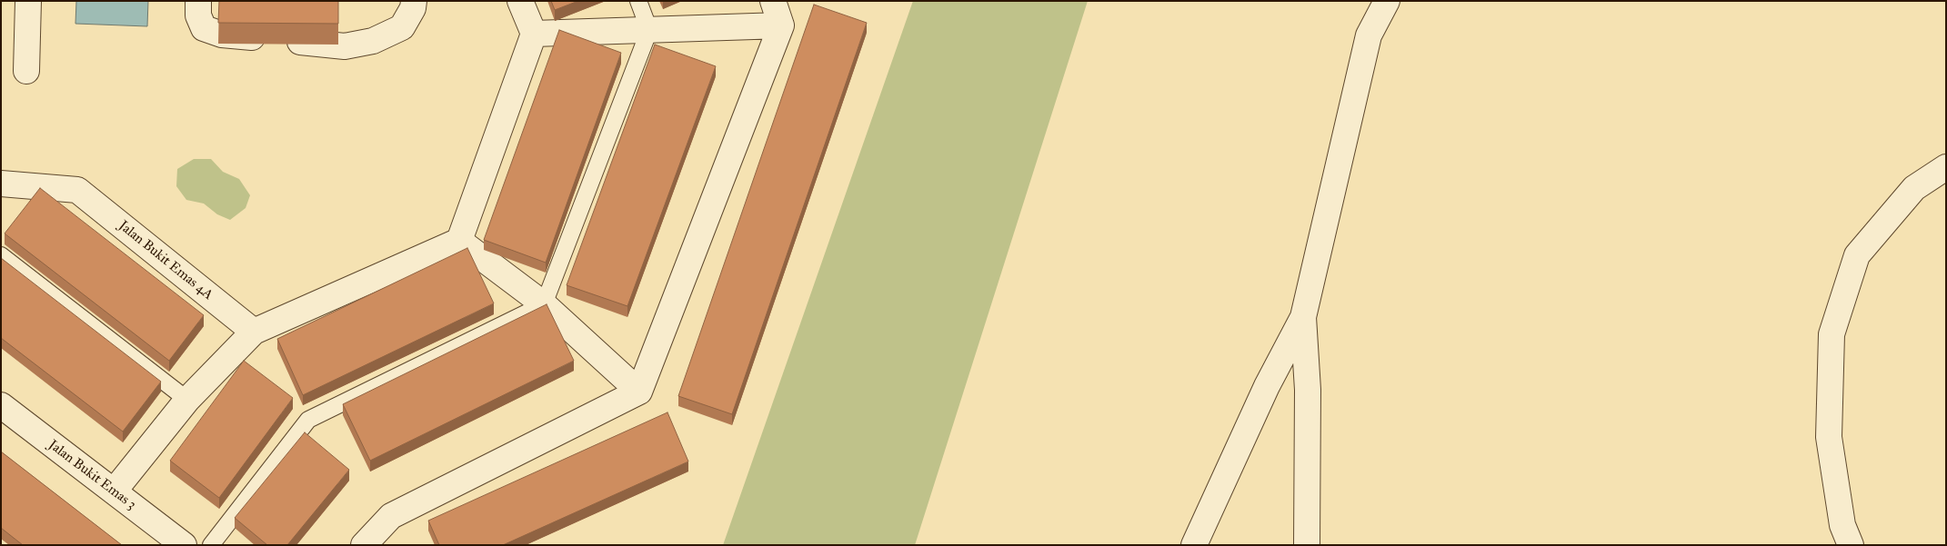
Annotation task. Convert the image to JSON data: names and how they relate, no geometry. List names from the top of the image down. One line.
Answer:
{"streets":{"street":["Jalan Bukit Emas 4A","Jalan Bukit Emas 3"]}}
